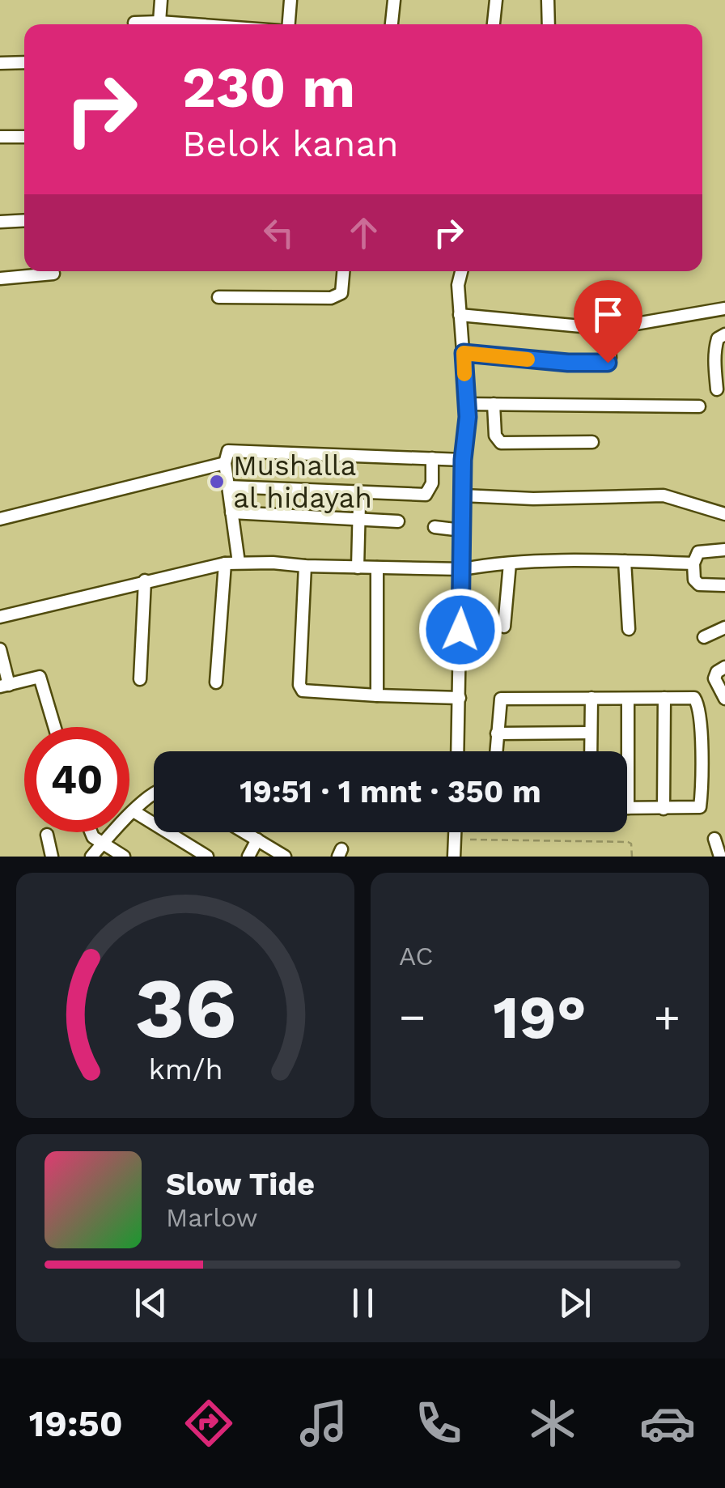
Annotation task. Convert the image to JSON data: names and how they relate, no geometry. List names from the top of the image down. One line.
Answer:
{"places":["Mushalla al hidayah"],"page":{"turn":["230 m","Belok kanan"],"limit":"40","trip":"19:51 · 1 mnt · 350 m","tile":"AC","heat":["−","19°","+"],"song":["Slow Tide","Marlow"],"tabs":"19:50","gauge":["36","km/h"]}}
